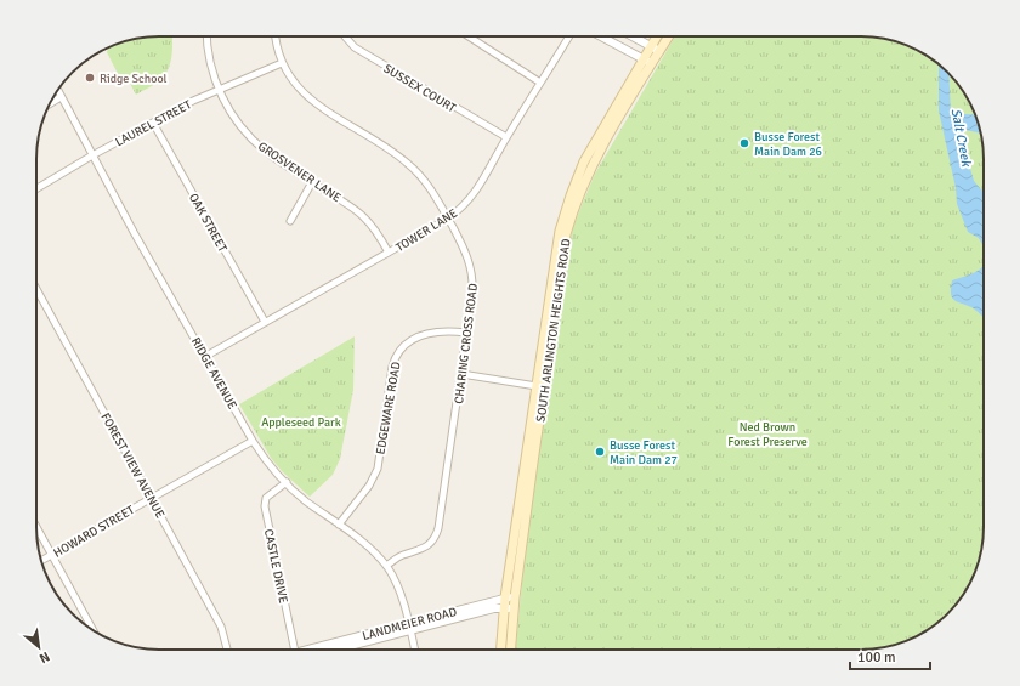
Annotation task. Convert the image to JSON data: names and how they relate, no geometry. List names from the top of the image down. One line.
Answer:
{"streets":{"main road":["SOUTH ARLINGTON HEIGHTS ROAD"],"street":["SUSSEX COURT","LAUREL STREET","GROSVENER LANE","OAK STREET","TOWER LANE","CHARING CROSS ROAD","RIDGE AVENUE","EDGEWARE ROAD","FOREST VIEW AVENUE","HOWARD STREET","CASTLE DRIVE","LANDMEIER ROAD"]},"crossings":[["SUSSEX COURT","TOWER LANE"],["LAUREL STREET","GROSVENER LANE"],["LAUREL STREET","OAK STREET"],["LAUREL STREET","CHARING CROSS ROAD"],["LAUREL STREET","RIDGE AVENUE"],["GROSVENER LANE","TOWER LANE"],["OAK STREET","TOWER LANE"],["TOWER LANE","CHARING CROSS ROAD"],["TOWER LANE","RIDGE AVENUE"],["SOUTH ARLINGTON HEIGHTS ROAD","LANDMEIER ROAD"],["CHARING CROSS ROAD","RIDGE AVENUE"],["CHARING CROSS ROAD","EDGEWARE ROAD"],["RIDGE AVENUE","EDGEWARE ROAD"],["RIDGE AVENUE","HOWARD STREET"],["RIDGE AVENUE","CASTLE DRIVE"],["RIDGE AVENUE","LANDMEIER ROAD"],["FOREST VIEW AVENUE","HOWARD STREET"]],"water":["Salt Creek"],"parks":["Appleseed Park","Ned Brown Forest Preserve"],"places":["Ridge School","Busse Forest Main Dam 26","Busse Forest Main Dam 27"],"scale_bar":"100 m","north":"bottom right"}
